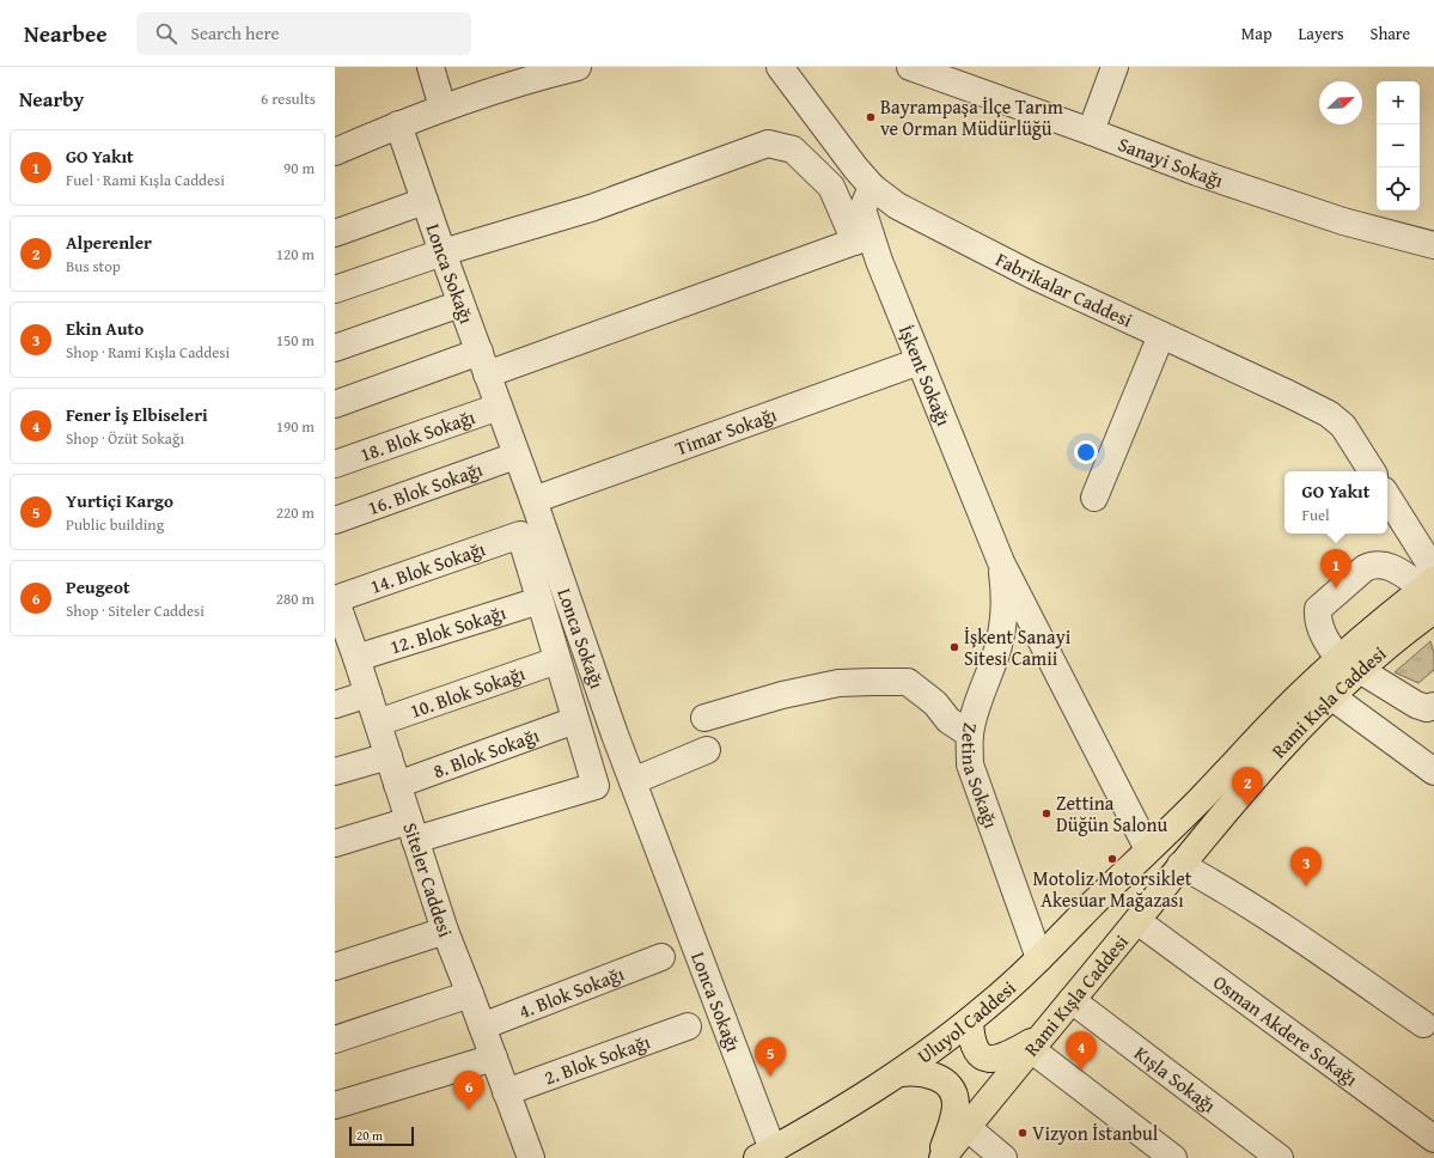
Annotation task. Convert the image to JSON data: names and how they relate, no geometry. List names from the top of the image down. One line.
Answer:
{"streets":{"main road":["Rami Kışla Caddesi","Uluyol Caddesi"],"street":["Sanayi Sokağı","Lonca Sokağı","Fabrikalar Caddesi","İşkent Sokağı","Timar Sokağı","18. Blok Sokağı","16. Blok Sokağı","14. Blok Sokağı","12. Blok Sokağı","10. Blok Sokağı","8. Blok Sokağı","Zetina Sokağı","Siteler Caddesi","4. Blok Sokağı","Osman Akdere Sokağı","2. Blok Sokağı","Kışla Sokağı"]},"crossings":[["Lonca Sokağı","Timar Sokağı"],["Lonca Sokağı","18. Blok Sokağı"],["Lonca Sokağı","16. Blok Sokağı"],["Lonca Sokağı","Uluyol Caddesi"],["Fabrikalar Caddesi","İşkent Sokağı"],["İşkent Sokağı","Timar Sokağı"],["İşkent Sokağı","Zetina Sokağı"],["14. Blok Sokağı","12. Blok Sokağı"],["14. Blok Sokağı","Siteler Caddesi"],["12. Blok Sokağı","Siteler Caddesi"],["10. Blok Sokağı","Siteler Caddesi"],["Rami Kışla Caddesi","Uluyol Caddesi"],["Rami Kışla Caddesi","Osman Akdere Sokağı"],["Rami Kışla Caddesi","Kışla Sokağı"],["8. Blok Sokağı","Siteler Caddesi"],["Zetina Sokağı","Uluyol Caddesi"],["Siteler Caddesi","4. Blok Sokağı"],["Siteler Caddesi","2. Blok Sokağı"]],"places":["Bayrampaşa İlçe Tarım ve Orman Müdürlüğü","İşkent Sanayi Sitesi Camii","Zettina Düğün Salonu","Motoliz Motorsiklet Akesuar Mağazası","Vizyon İstanbul"],"scale_bar":"20 m","north":"top right","page":{"header":"Nearbee","search":"Search here","nav":["Map","Layers","Share"],"heading":["Nearby","6 results"],"map_buttons":["+","−"],"list":[{"mark":"1","name":"GO Yakıt","note":"Fuel · Rami Kışla Caddesi","value":"90 m"},{"mark":"2","name":"Alperenler","note":"Bus stop","value":"120 m"},{"mark":"3","name":"Ekin Auto","note":"Shop · Rami Kışla Caddesi","value":"150 m"},{"mark":"4","name":"Fener İş Elbiseleri","note":"Shop · Özüt Sokağı","value":"190 m"},{"mark":"5","name":"Yurtiçi Kargo","note":"Public building","value":"220 m"},{"mark":"6","name":"Peugeot","note":"Shop · Siteler Caddesi","value":"280 m"}],"popup":["GO Yakıt","Fuel"],"pins":["1","2","3","4","5","6"],"scale":"20 m"}}
